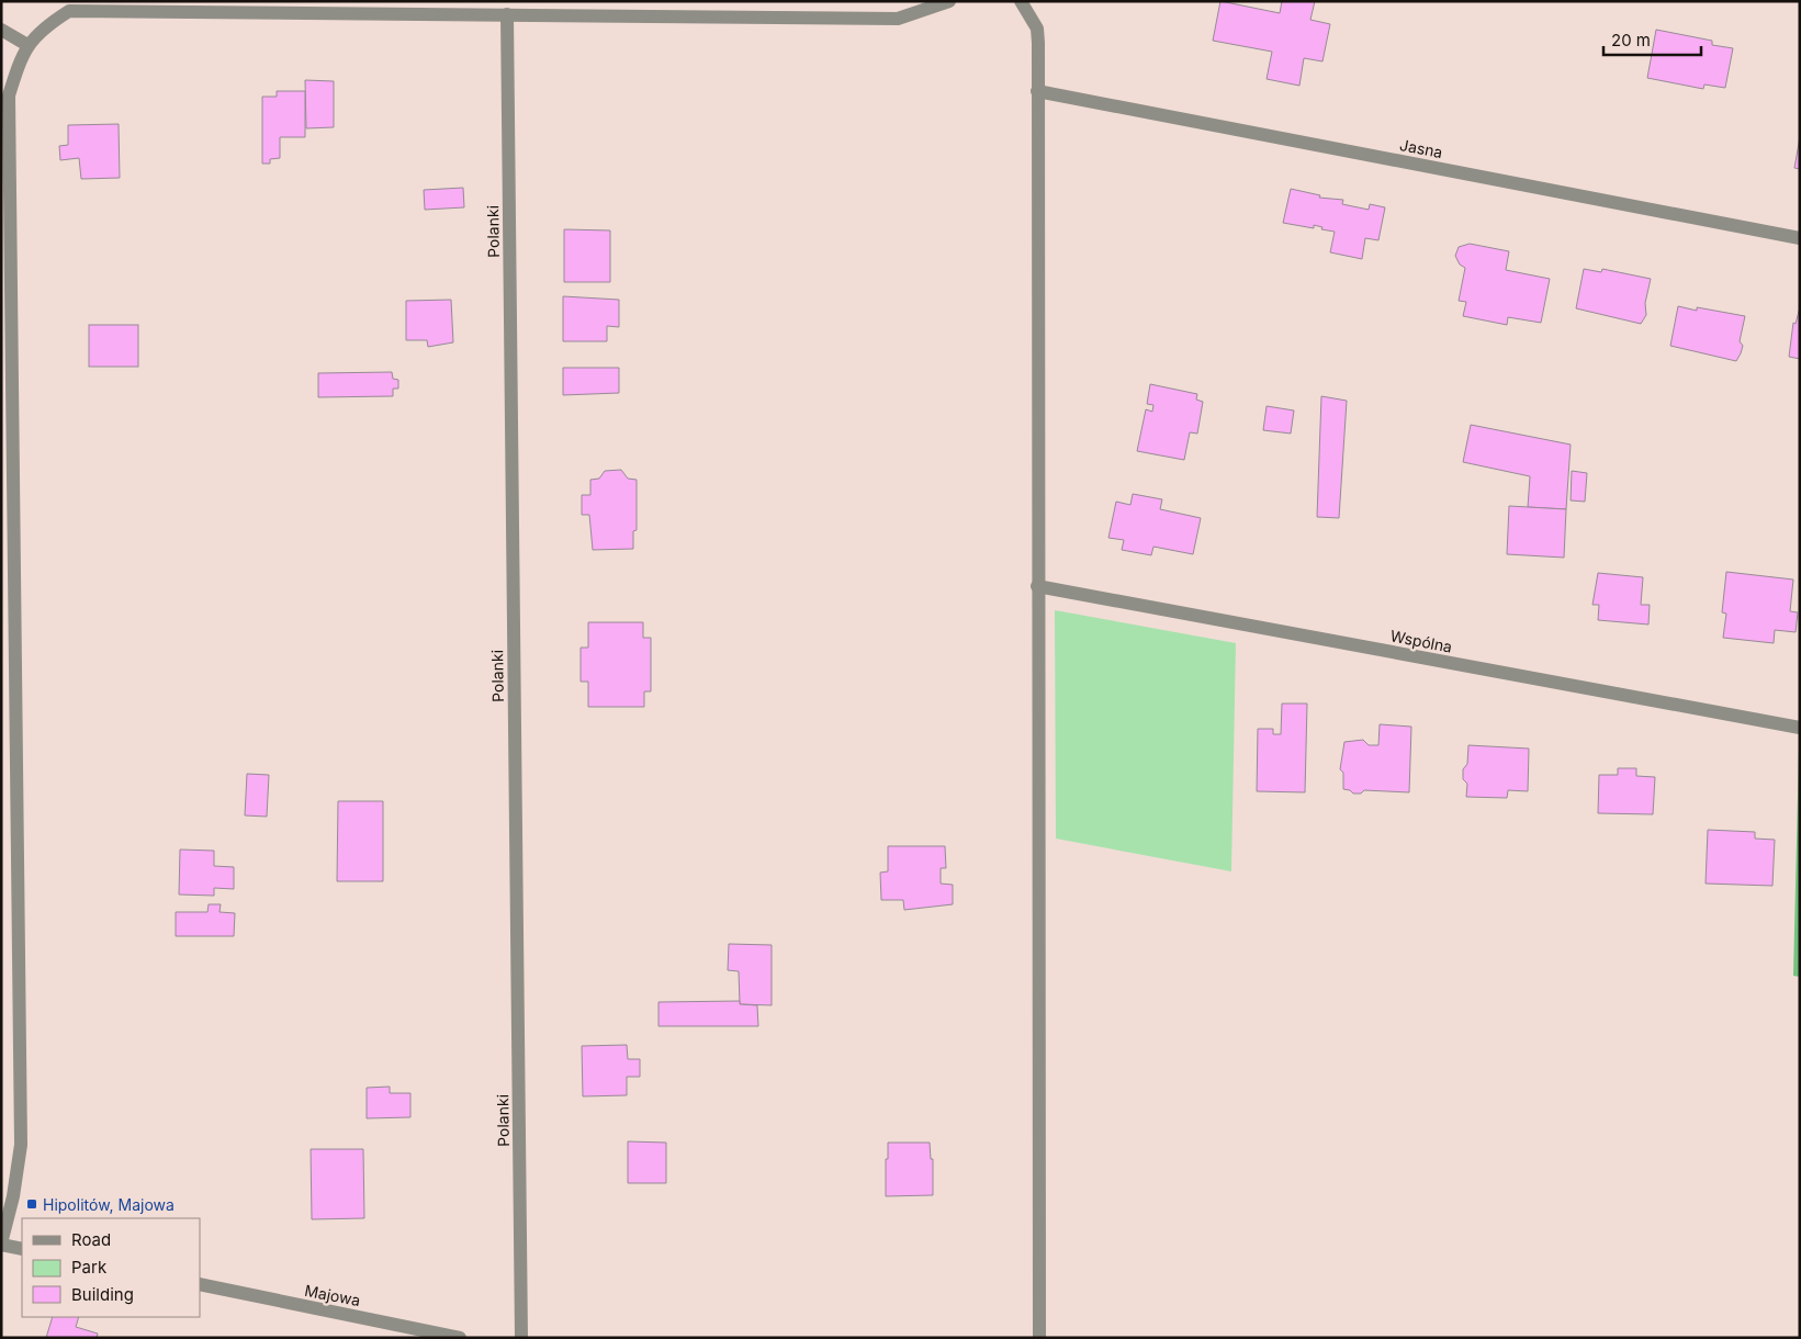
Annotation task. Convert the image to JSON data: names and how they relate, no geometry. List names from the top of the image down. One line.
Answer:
{"streets":{"street":["Jasna","Polanki","Wspólna","Majowa"]},"places":{"transit":["Hipolitów, Majowa"]},"legend":["Road","Park","Building"],"scale_bar":"20 m"}
